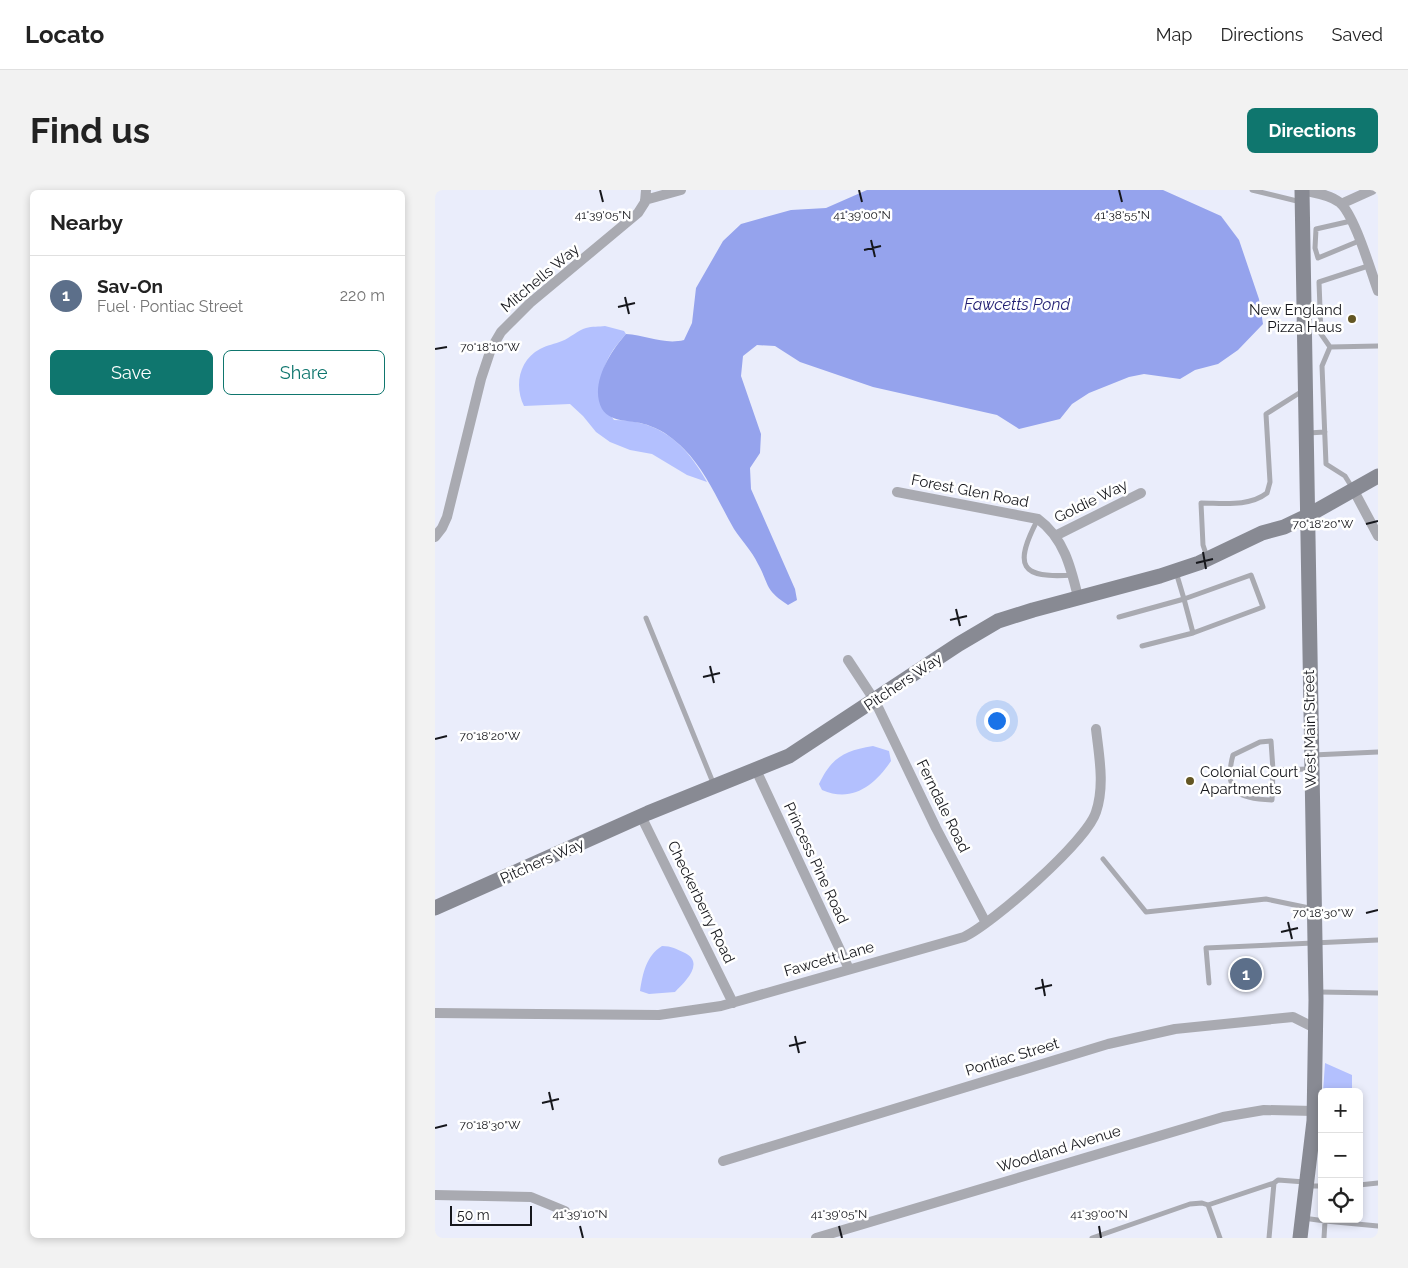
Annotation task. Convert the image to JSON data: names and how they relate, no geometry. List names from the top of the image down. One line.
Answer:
{"streets":{"main road":["Pitchers Way","West Main Street"],"street":["Mitchells Way","Forest Glen Road","Goldie Way","Ferndale Road","Princess Pine Road","Checkerberry Road","Fawcett Lane","Pontiac Street","Woodland Avenue"]},"crossings":[["Forest Glen Road","Goldie Way"],["Forest Glen Road","Pitchers Way"],["Pitchers Way","West Main Street"],["Pitchers Way","Ferndale Road"],["Pitchers Way","Princess Pine Road"],["Pitchers Way","Checkerberry Road"],["West Main Street","Pontiac Street"],["West Main Street","Woodland Avenue"],["Ferndale Road","Fawcett Lane"],["Princess Pine Road","Fawcett Lane"],["Checkerberry Road","Fawcett Lane"]],"water":["Fawcetts Pond"],"places":["New England Pizza Haus","Colonial Court Apartments"],"scale_bar":"50 m","page":{"header":"Locato","nav":["Map","Directions","Saved"],"buttons":["Directions",["Save","Share"]],"title":"Find us","heading":"Nearby","list":[{"mark":"1","name":"Sav-On","note":"Fuel · Pontiac Street","value":"220 m"}],"pins":"1","map_buttons":["+","−"],"scale":"50 m"},"coordinates":["41°39'05\"N","41°39'00\"N","41°38'55\"N","70°18'10\"W","70°18'20\"W","70°18'30\"W","41°39'10\"N"]}
